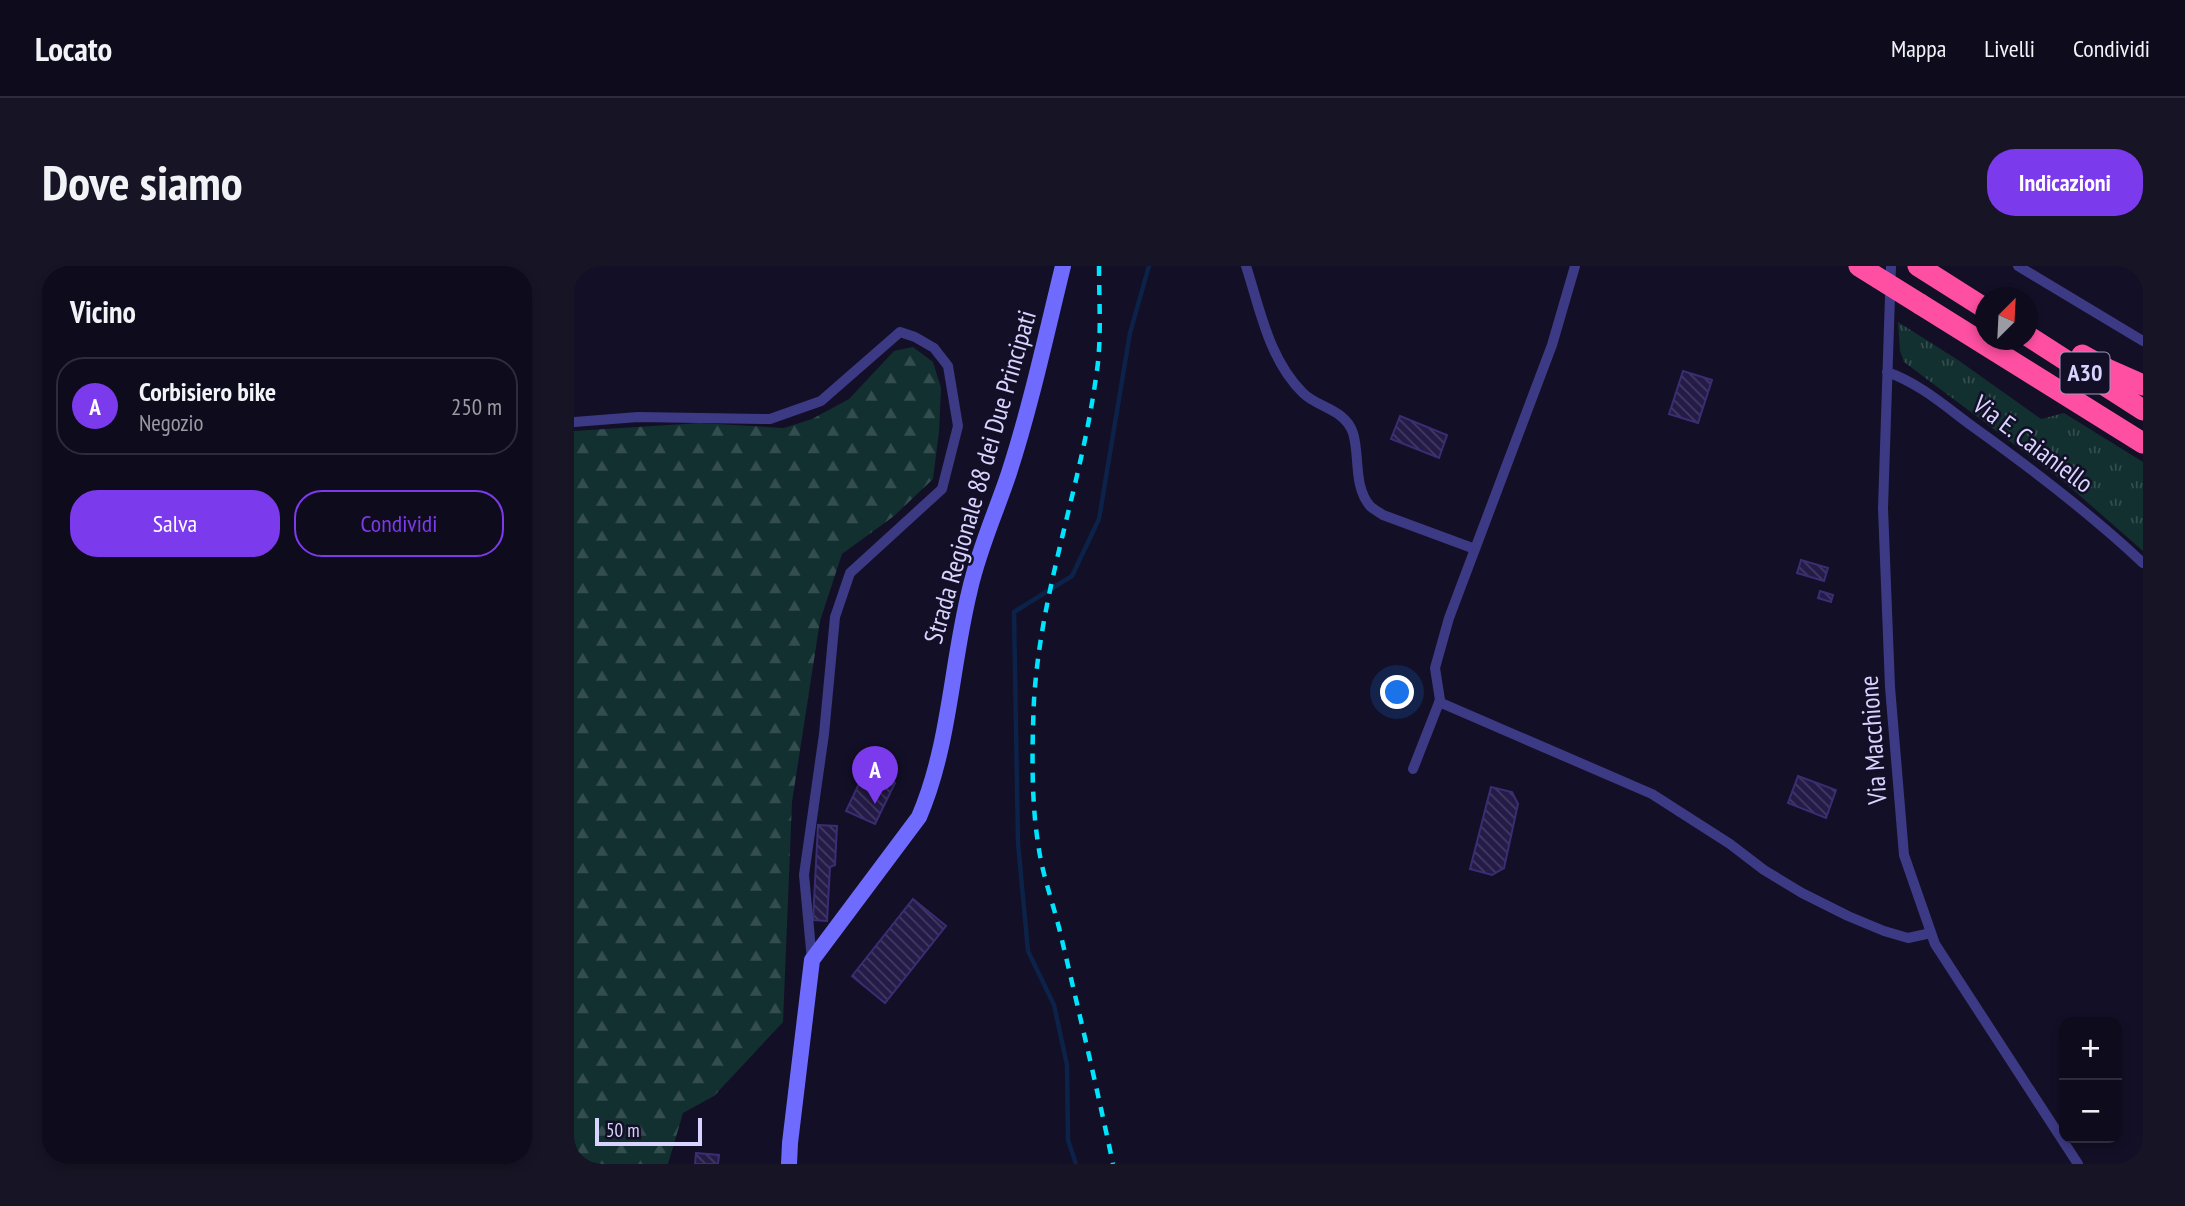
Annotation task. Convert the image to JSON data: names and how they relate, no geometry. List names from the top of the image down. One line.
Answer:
{"streets":{"highway":["A30"],"main road":["Strada Regionale 88 dei Due Principati"],"street":["Via E. Caianiello","Via Macchione"]},"crossings":[["Via E. Caianiello","Via Macchione"]],"scale_bar":"50 m","north":"top right","page":{"header":"Locato","nav":["Mappa","Livelli","Condividi"],"buttons":["Indicazioni",["Salva","Condividi"]],"title":"Dove siamo","heading":"Vicino","list":[{"mark":"A","name":"Corbisiero bike","note":"Negozio","value":"250 m"}],"pins":"A","map_buttons":["+","−"],"scale":"50 m"}}
